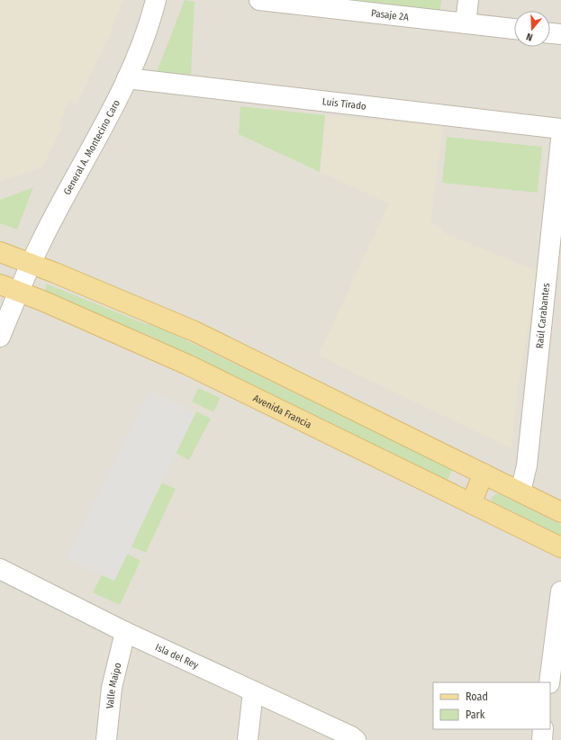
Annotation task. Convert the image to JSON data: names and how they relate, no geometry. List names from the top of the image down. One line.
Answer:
{"streets":{"main road":["Avenida Francia"],"street":["Pasaje 2A","Luis Tirado","General A. Montecino Caro","Raúl Carabantes","Isla del Rey","Valle Maipo"]},"crossings":[["Luis Tirado","General A. Montecino Caro"],["General A. Montecino Caro","Avenida Francia"],["Isla del Rey","Valle Maipo"]],"legend":["Road","Park"],"north":"bottom"}
